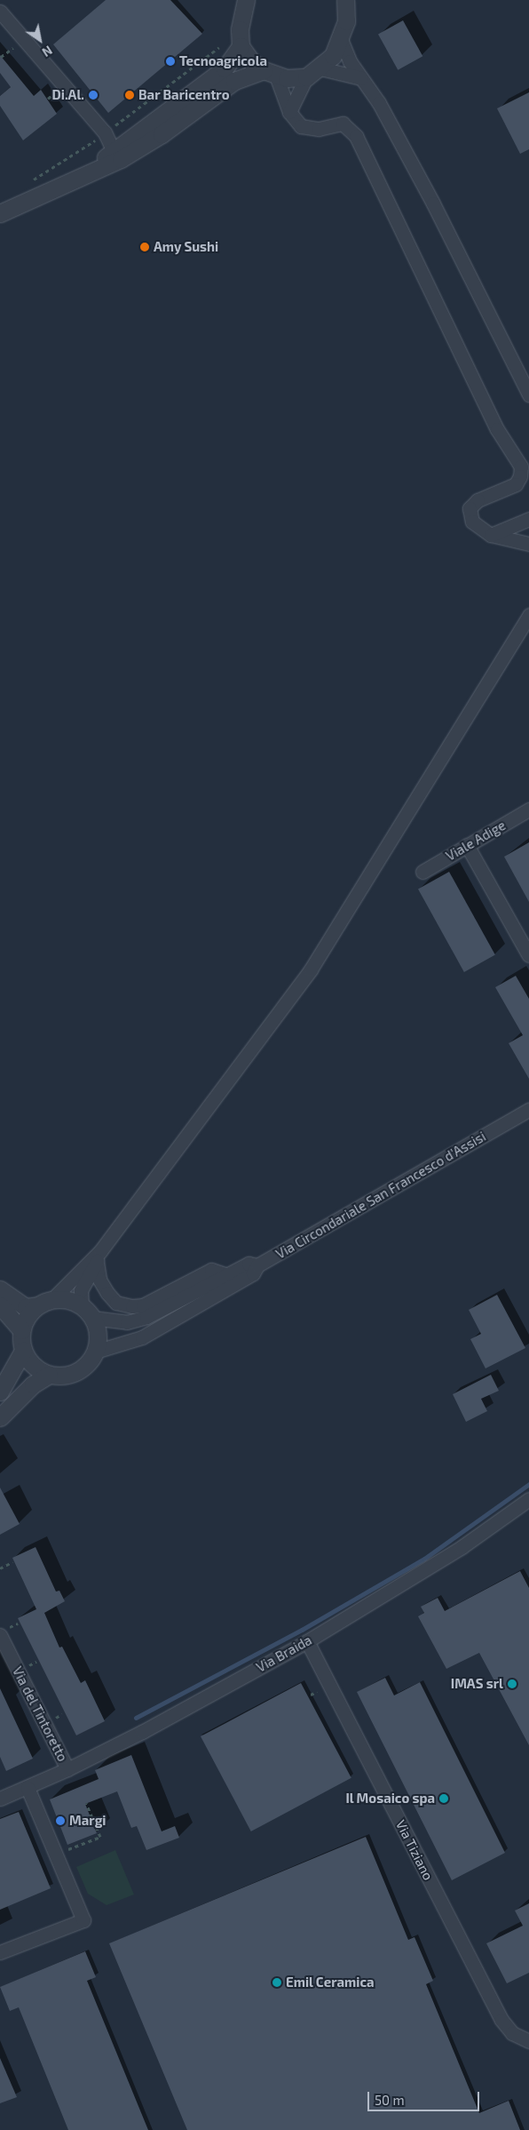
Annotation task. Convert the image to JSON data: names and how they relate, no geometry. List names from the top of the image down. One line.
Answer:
{"streets":{"street":["Viale Adige","Via Circondariale San Francesco d'Assisi","Via Braida","Via del Tintoretto","Via Tiziano"]},"crossings":[["Via Braida","Via del Tintoretto"],["Via Braida","Via Tiziano"]],"places":["Tecnoagricola","Di.Al.","Bar Baricentro","Amy Sushi","IMAS srl","Il Mosaico spa","Margi","Emil Ceramica"],"scale_bar":"50 m","north":"bottom right"}
